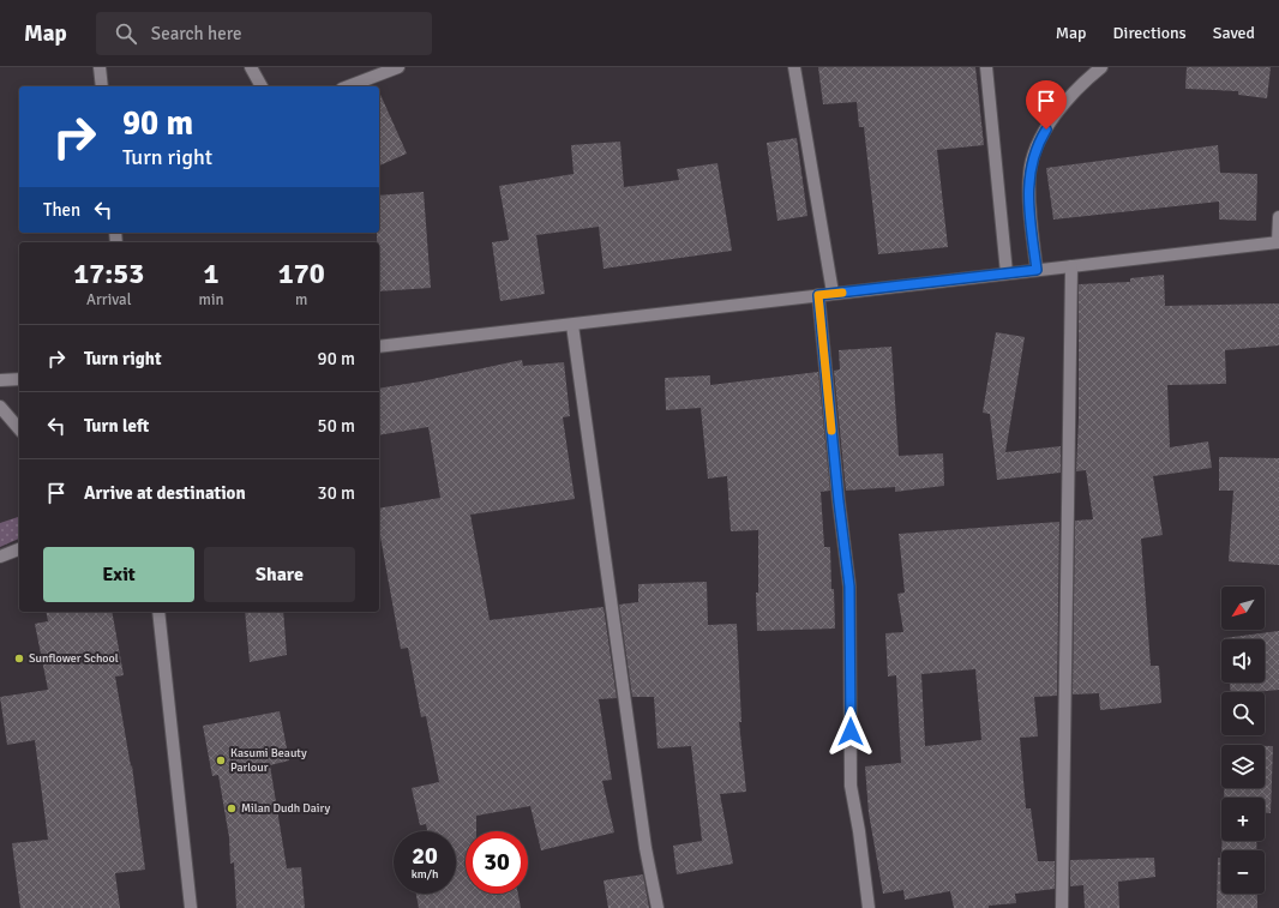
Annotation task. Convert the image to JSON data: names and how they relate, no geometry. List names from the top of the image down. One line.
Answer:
{"places":["Sunflower School","Kasumi Beauty Parlour","Milan Dudh Dairy"],"north":"bottom left","page":{"header":"Map","search":"Search here","nav":["Map","Directions","Saved"],"turn":["90 m","Turn right"],"then":"Then","eta":["17:53","Arrival","1","min","170","m"],"list":[{"name":"Turn right","value":"90 m"},{"name":"Turn left","value":"50 m"},{"name":"Arrive at destination","value":"30 m"}],"buttons":["Exit","Share"],"map_buttons":["+","−"],"speed":"20 km/h","limit":"30"}}
